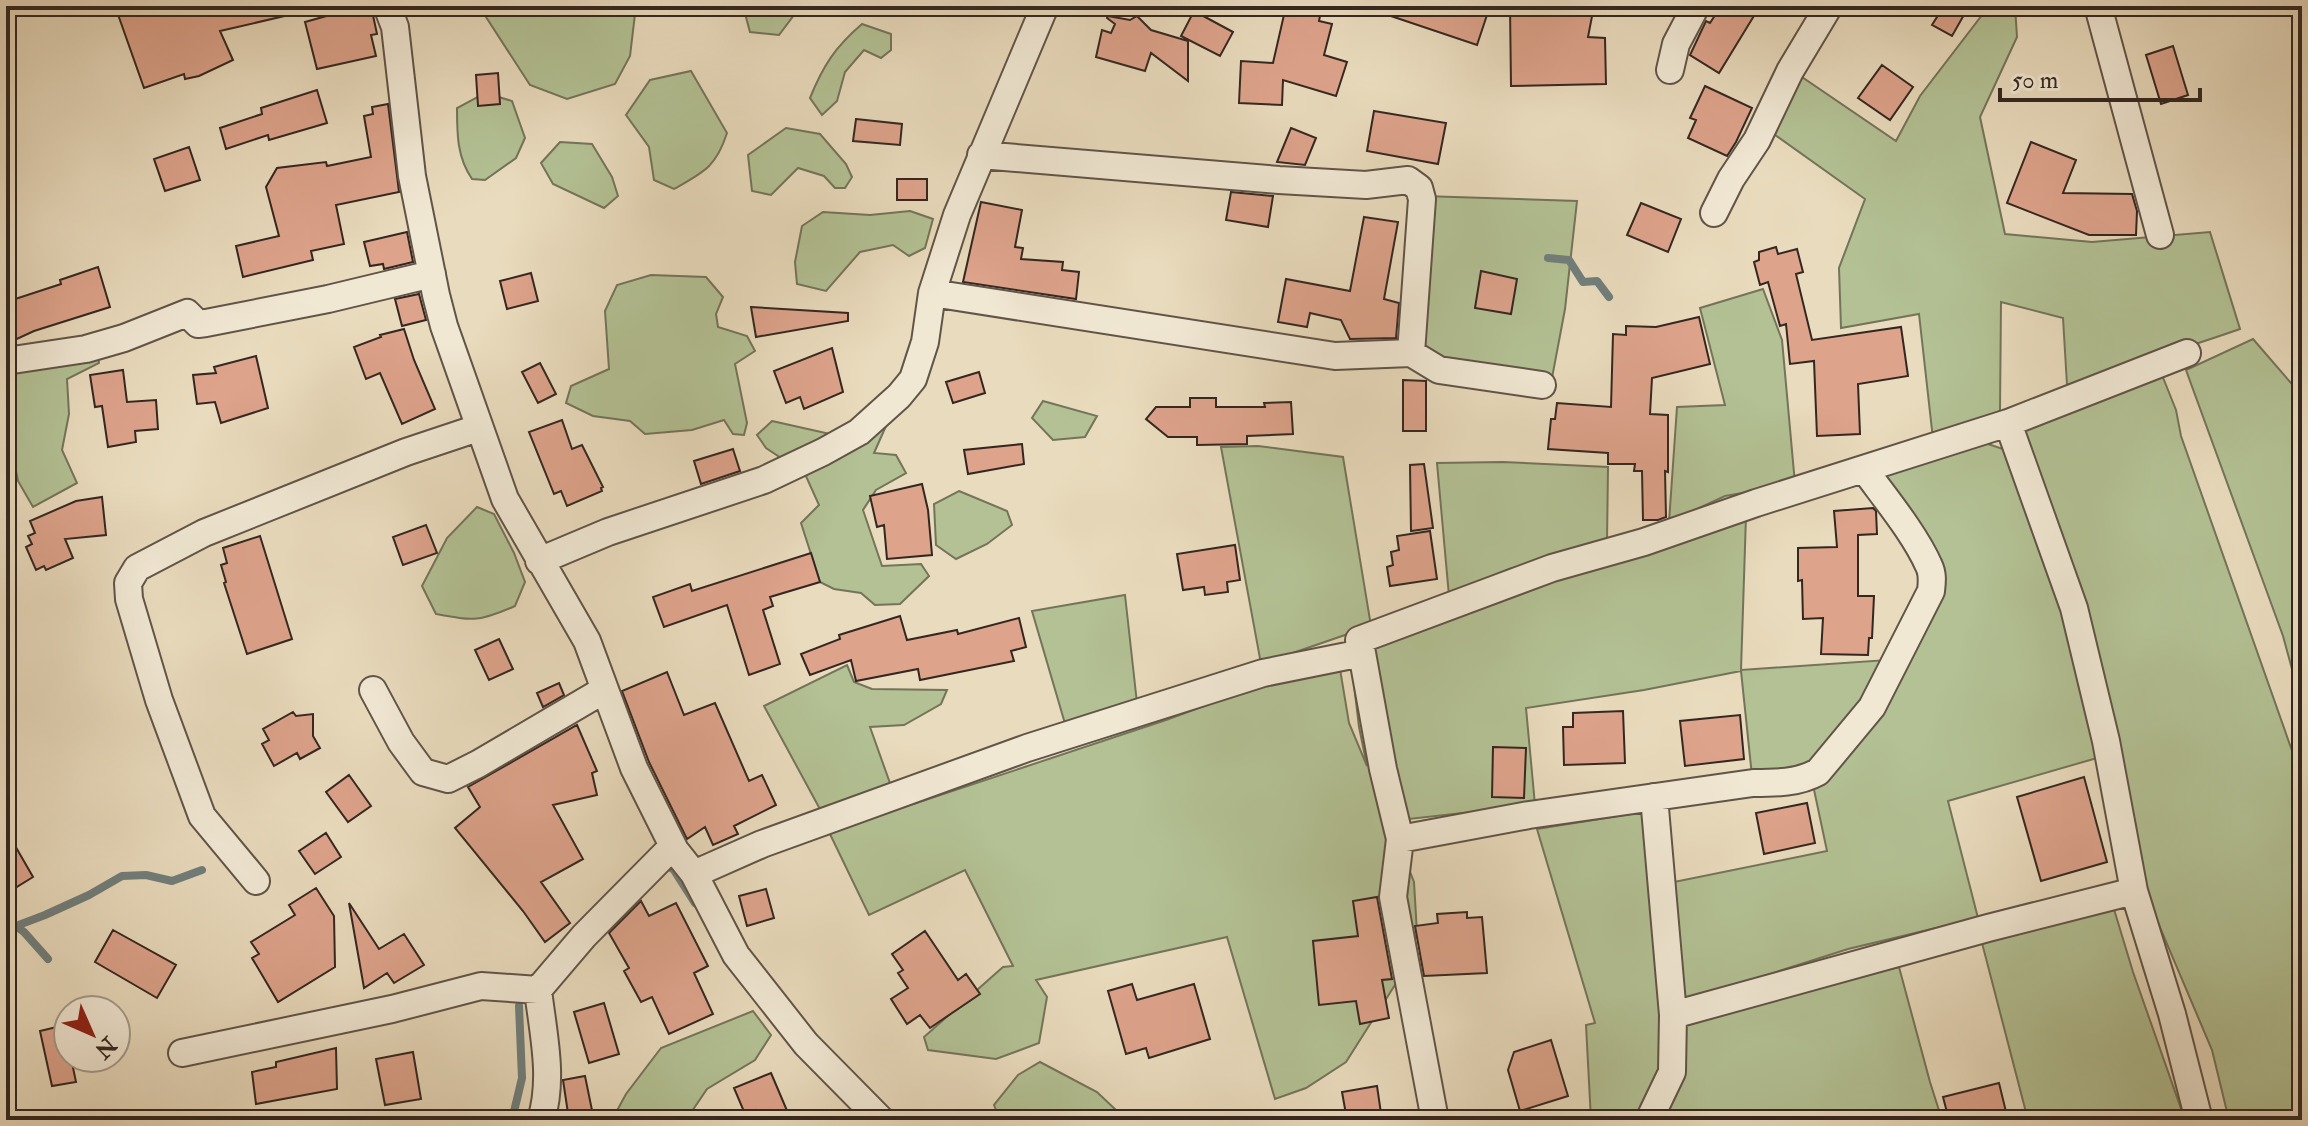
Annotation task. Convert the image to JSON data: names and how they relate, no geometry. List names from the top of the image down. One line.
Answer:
{"scale_bar":"50 m","north":"bottom right"}
